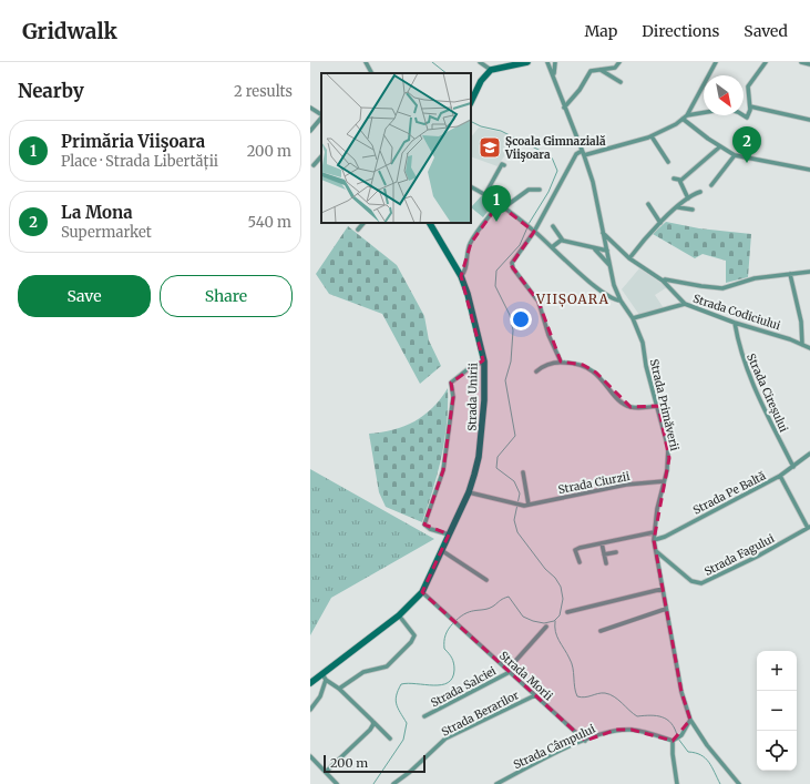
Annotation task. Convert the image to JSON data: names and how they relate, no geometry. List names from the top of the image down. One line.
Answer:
{"streets":{"main road":["Strada Unirii"],"street":["Strada Codiciului","Strada Cireșului","Strada Primăverii","Strada Ciurzii","Strada Pe Baltă","Strada Fagului","Strada Morii","Strada Salciei","Strada Berarilor","Strada Câmpului"]},"crossings":[["Strada Codiciului","Strada Cireșului"],["Strada Codiciului","Strada Primăverii"],["Strada Cireșului","Strada Pe Baltă"],["Strada Unirii","Strada Ciurzii"],["Strada Unirii","Strada Morii"],["Strada Primăverii","Strada Ciurzii"],["Strada Primăverii","Strada Pe Baltă"],["Strada Primăverii","Strada Fagului"],["Strada Morii","Strada Salciei"],["Strada Morii","Strada Berarilor"],["Strada Morii","Strada Câmpului"]],"districts":["VIIȘOARA"],"places":{"school or university":["Şcoala Gimnazială Viişoara"]},"scale_bar":"200 m","north":"bottom right","page":{"header":"Gridwalk","nav":["Map","Directions","Saved"],"heading":["Nearby","2 results"],"list":[{"mark":"1","name":"Primăria Viişoara","note":"Place · Strada Libertății","value":"200 m"},{"mark":"2","name":"La Mona","note":"Supermarket","value":"540 m"}],"pins":["2","1"],"buttons":["Save","Share"],"map_buttons":["+","−"],"scale":"200 m"}}
